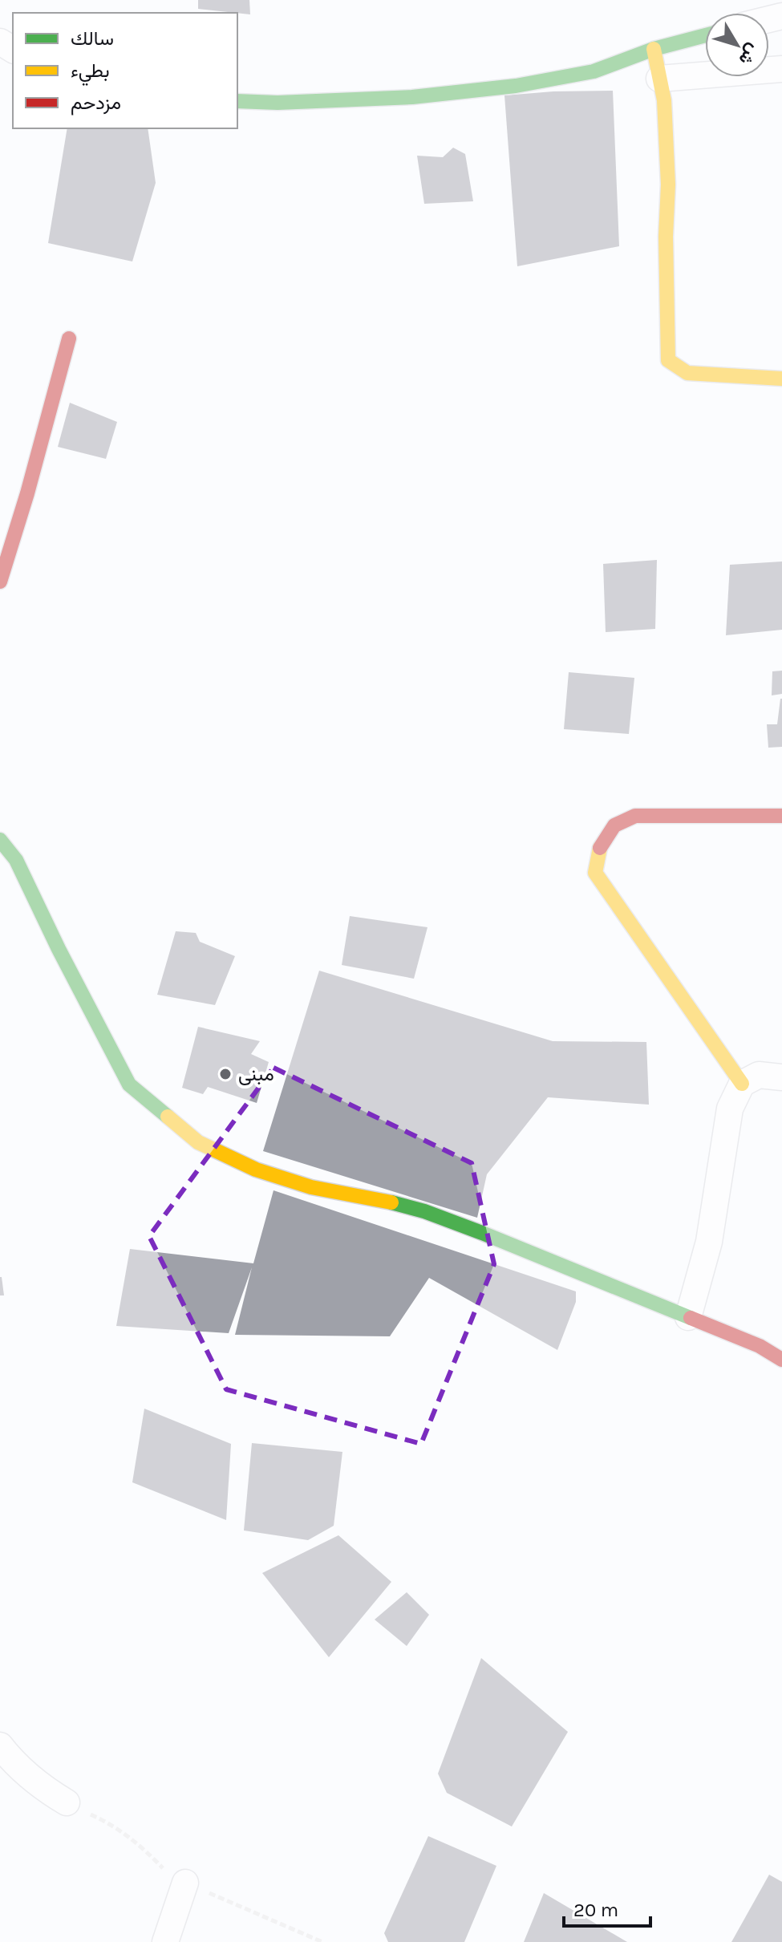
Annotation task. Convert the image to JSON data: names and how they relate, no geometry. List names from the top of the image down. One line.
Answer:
{"places":["مبنى"],"legend":["سالك","بطيء","مزدحم"],"scale_bar":"20 m","north":"bottom right"}
